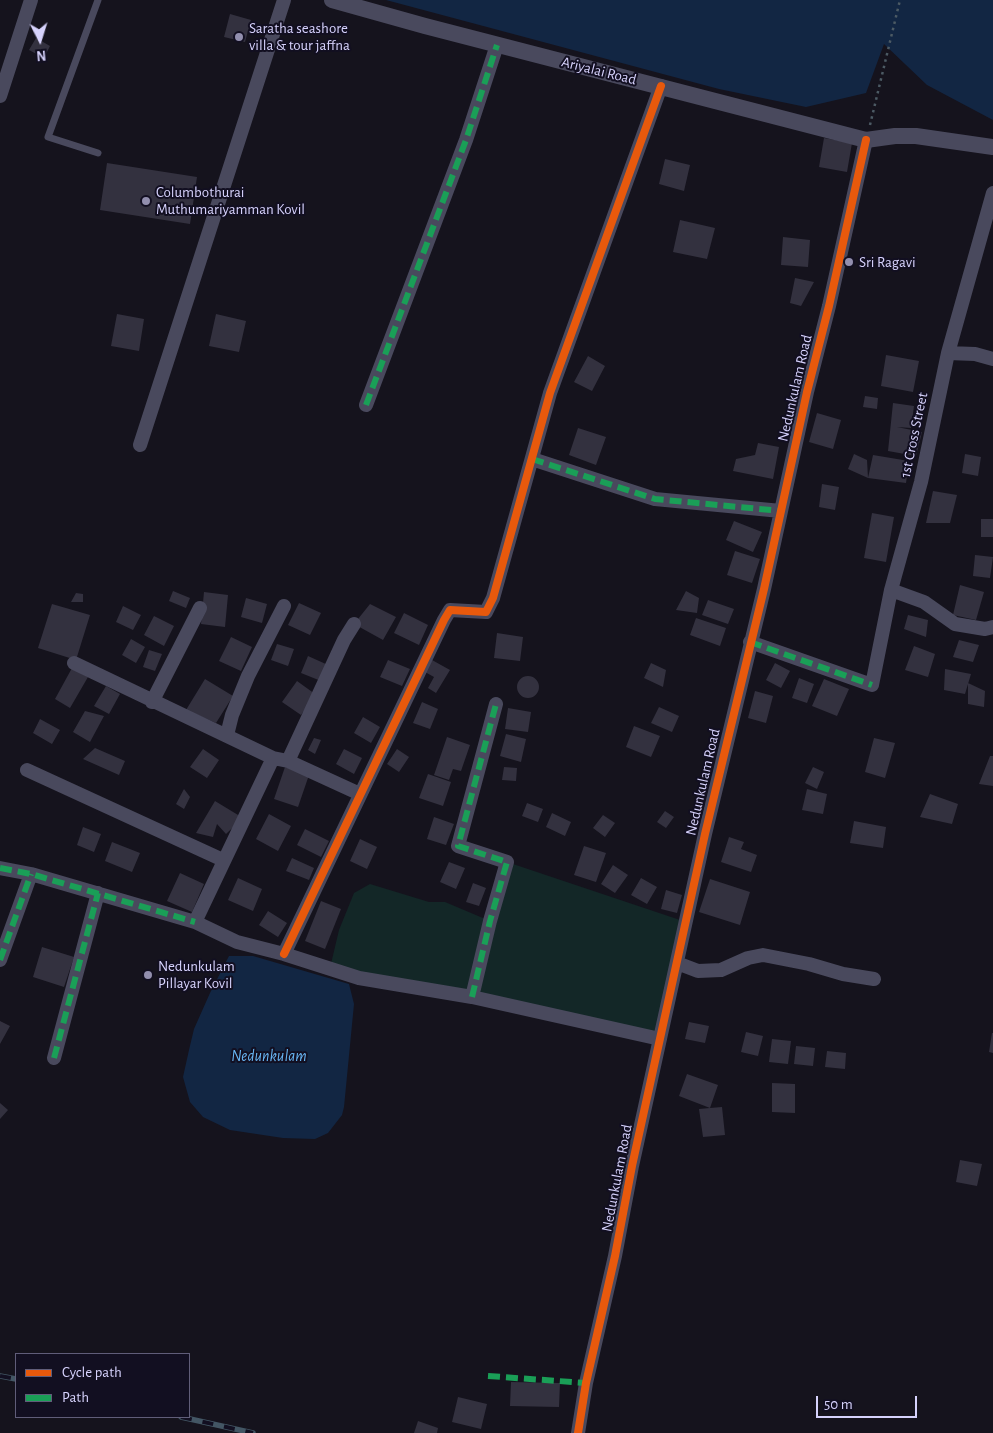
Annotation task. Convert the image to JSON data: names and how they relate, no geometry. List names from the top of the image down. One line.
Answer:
{"streets":{"street":["Ariyalai Road","Nedunkulam Road","1st Cross Street"]},"crossings":[["Ariyalai Road","Nedunkulam Road"],["Nedunkulam Road","1st Cross Street"]],"water":["Nedunkulam"],"places":["Saratha seashore villa & tour jaffna","Columbothurai Muthumariyamman Kovil","Sri Ragavi","Nedunkulam Pillayar Kovil"],"legend":["Cycle path","Path"],"scale_bar":"50 m","north":"bottom"}
